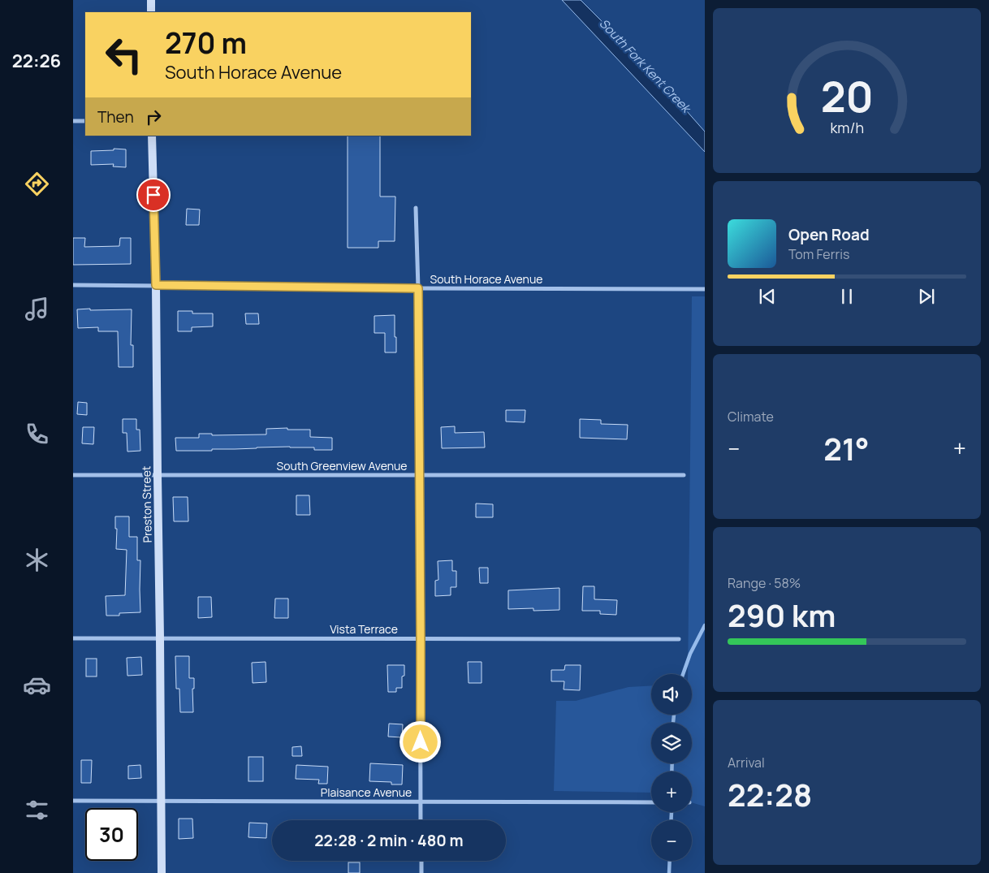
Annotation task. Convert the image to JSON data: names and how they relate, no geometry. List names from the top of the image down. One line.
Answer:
{"streets":{"street":["South Horace Avenue","South Greenview Avenue","Preston Street","Vista Terrace","Plaisance Avenue"]},"crossings":[["South Horace Avenue","Preston Street"],["South Greenview Avenue","Preston Street"],["Preston Street","Vista Terrace"],["Preston Street","Plaisance Avenue"]],"water":["South Fork Kent Creek"],"page":{"tabs":"22:26","turn":["270 m","South Horace Avenue"],"then":"Then","song":["Open Road","Tom Ferris"],"tile":["Climate",["Range · 58%","290 km"],["Arrival","22:28"]],"heat":["−","21°","+"],"map_buttons":["+","−"],"limit":"30","trip":"22:28 · 2 min · 480 m","gauge":["20","km/h"]}}
